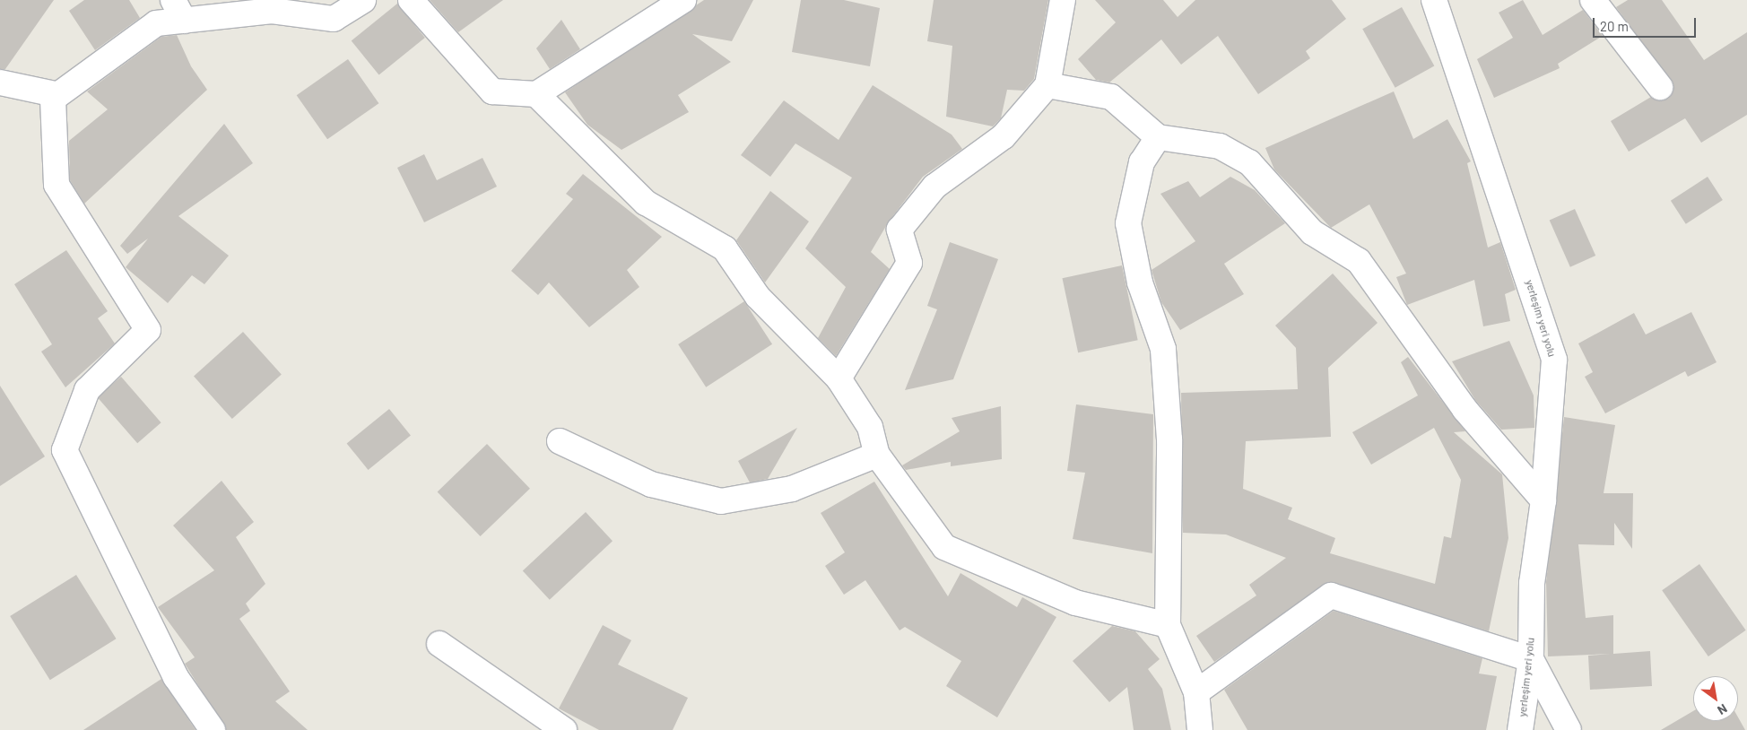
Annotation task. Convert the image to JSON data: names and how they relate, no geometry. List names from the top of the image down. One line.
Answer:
{"streets":{"street":["yerleşim yeri yolu"]},"scale_bar":"20 m","north":"bottom right"}
